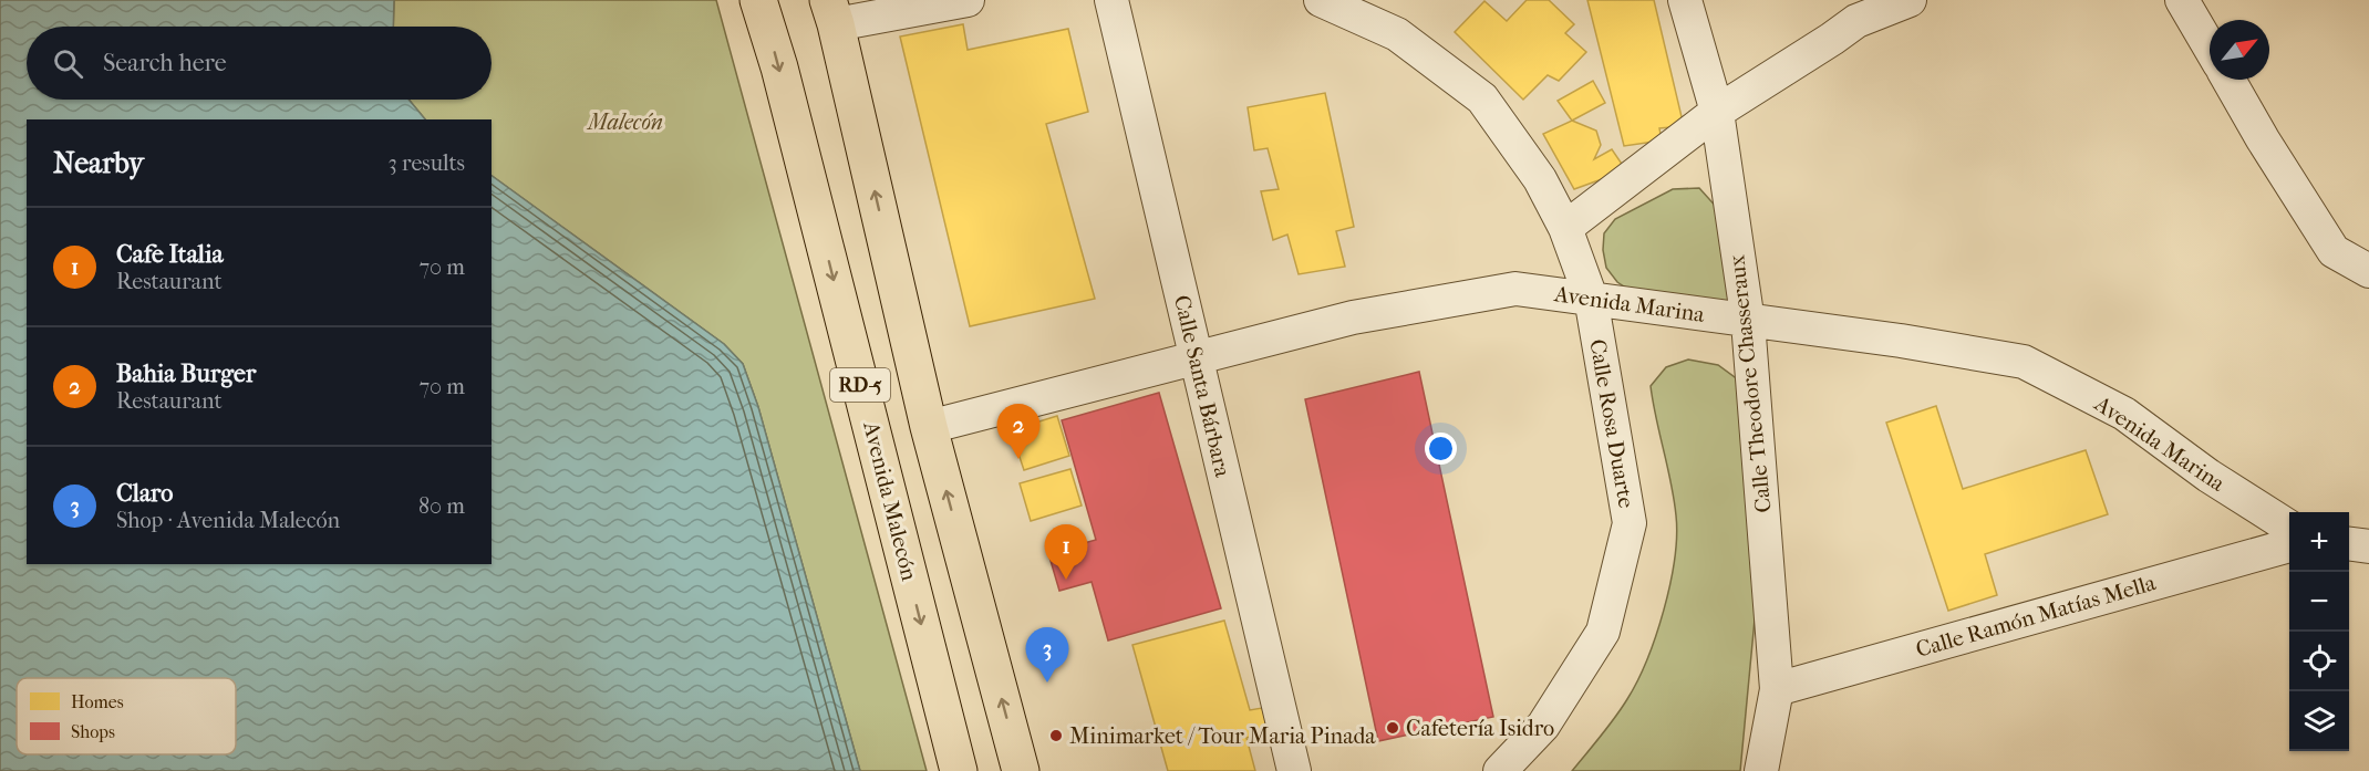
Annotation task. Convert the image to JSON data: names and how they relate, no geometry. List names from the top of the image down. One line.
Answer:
{"streets":{"main road":["RD-5","Avenida Malecón"],"street":["Avenida Marina","Calle Theodore Chasseraux","Calle Santa Bárbara","Calle Rosa Duarte","Calle Ramón Matías Mella"]},"crossings":[["Avenida Marina","Calle Theodore Chasseraux"],["Avenida Marina","RD-5"],["Avenida Marina","Calle Santa Bárbara"],["Avenida Marina","Calle Rosa Duarte"],["Calle Theodore Chasseraux","Calle Ramón Matías Mella"]],"parks":["Malecón"],"places":["Cafetería Isidro","Minimarket / Tour Maria Pinada"],"legend":["Homes","Shops"],"north":"top right","page":{"search":"Search here","heading":["Nearby","3 results"],"list":[{"mark":"1","name":"Cafe Italia","note":"Restaurant","value":"70 m"},{"mark":"2","name":"Bahia Burger","note":"Restaurant","value":"70 m"},{"mark":"3","name":"Claro","note":"Shop · Avenida Malecón","value":"80 m"}],"pins":["2","1","3"],"map_buttons":["+","−"]}}
